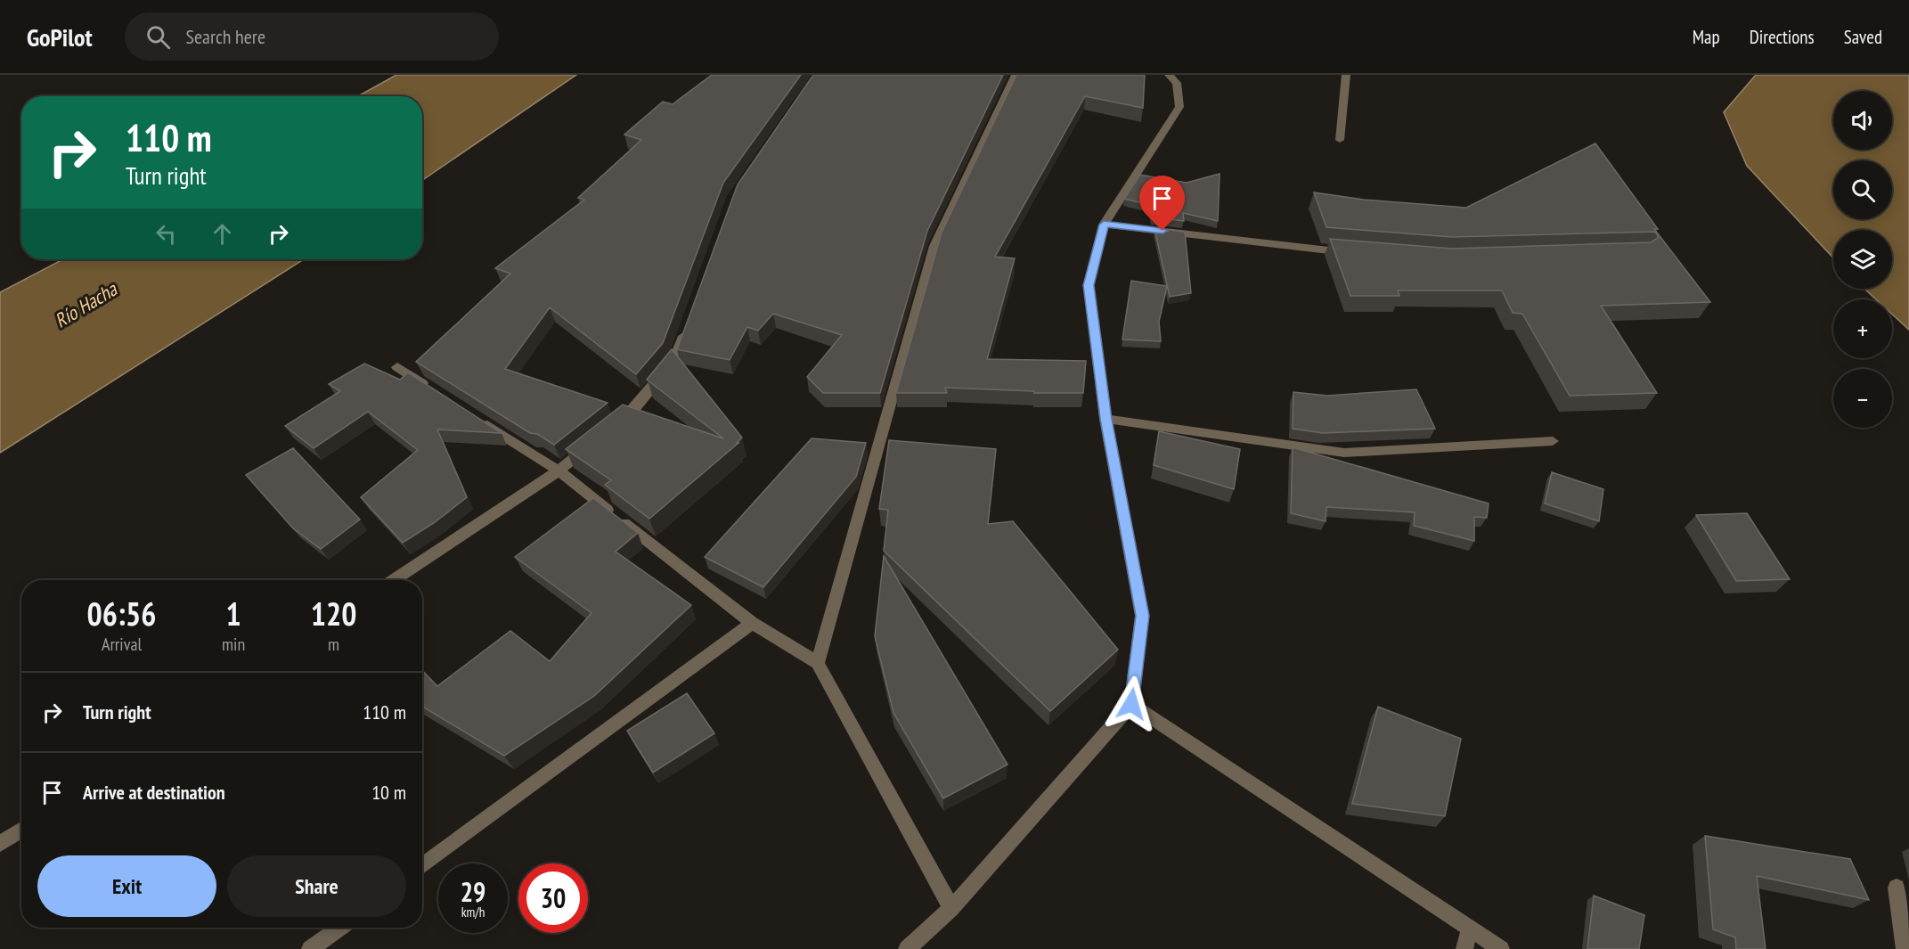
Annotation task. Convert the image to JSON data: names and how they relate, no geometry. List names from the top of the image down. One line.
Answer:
{"water":["Río Hacha"],"page":{"header":"GoPilot","search":"Search here","nav":["Map","Directions","Saved"],"map_buttons":["+","−"],"turn":["110 m","Turn right"],"eta":["06:56","Arrival","1","min","120","m"],"list":[{"name":"Turn right","value":"110 m"},{"name":"Arrive at destination","value":"10 m"}],"buttons":["Exit","Share"],"speed":"29 km/h","limit":"30"}}
